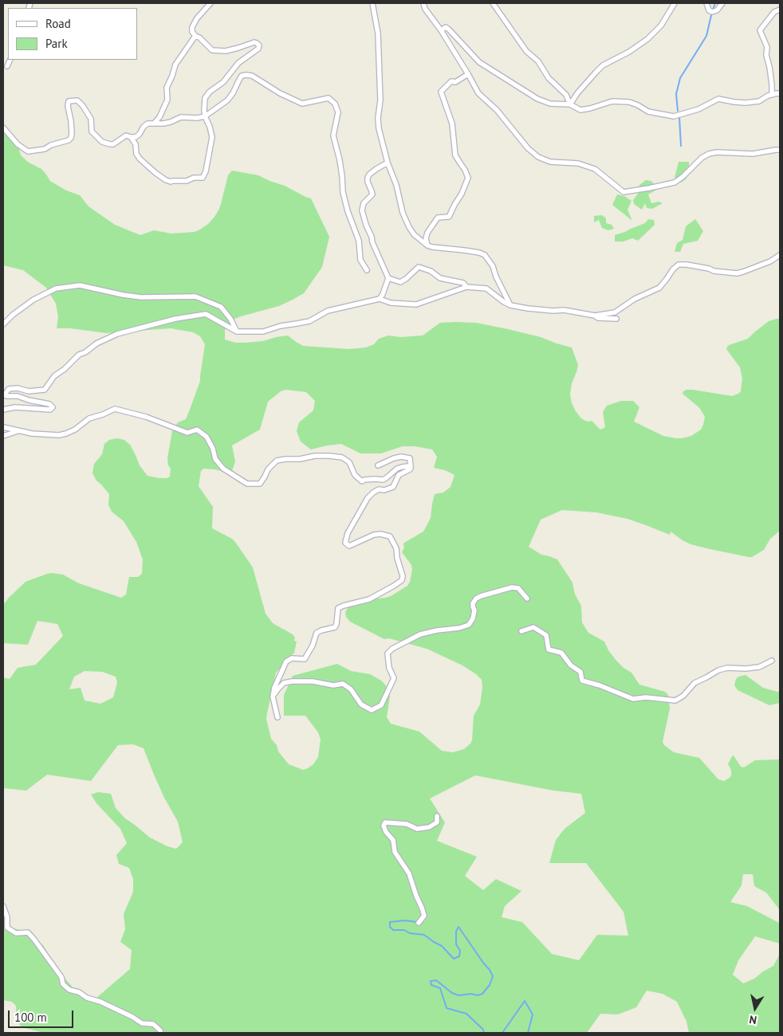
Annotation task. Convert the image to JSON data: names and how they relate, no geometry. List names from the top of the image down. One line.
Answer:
{"legend":["Road","Park"],"scale_bar":"100 m","north":"bottom"}
